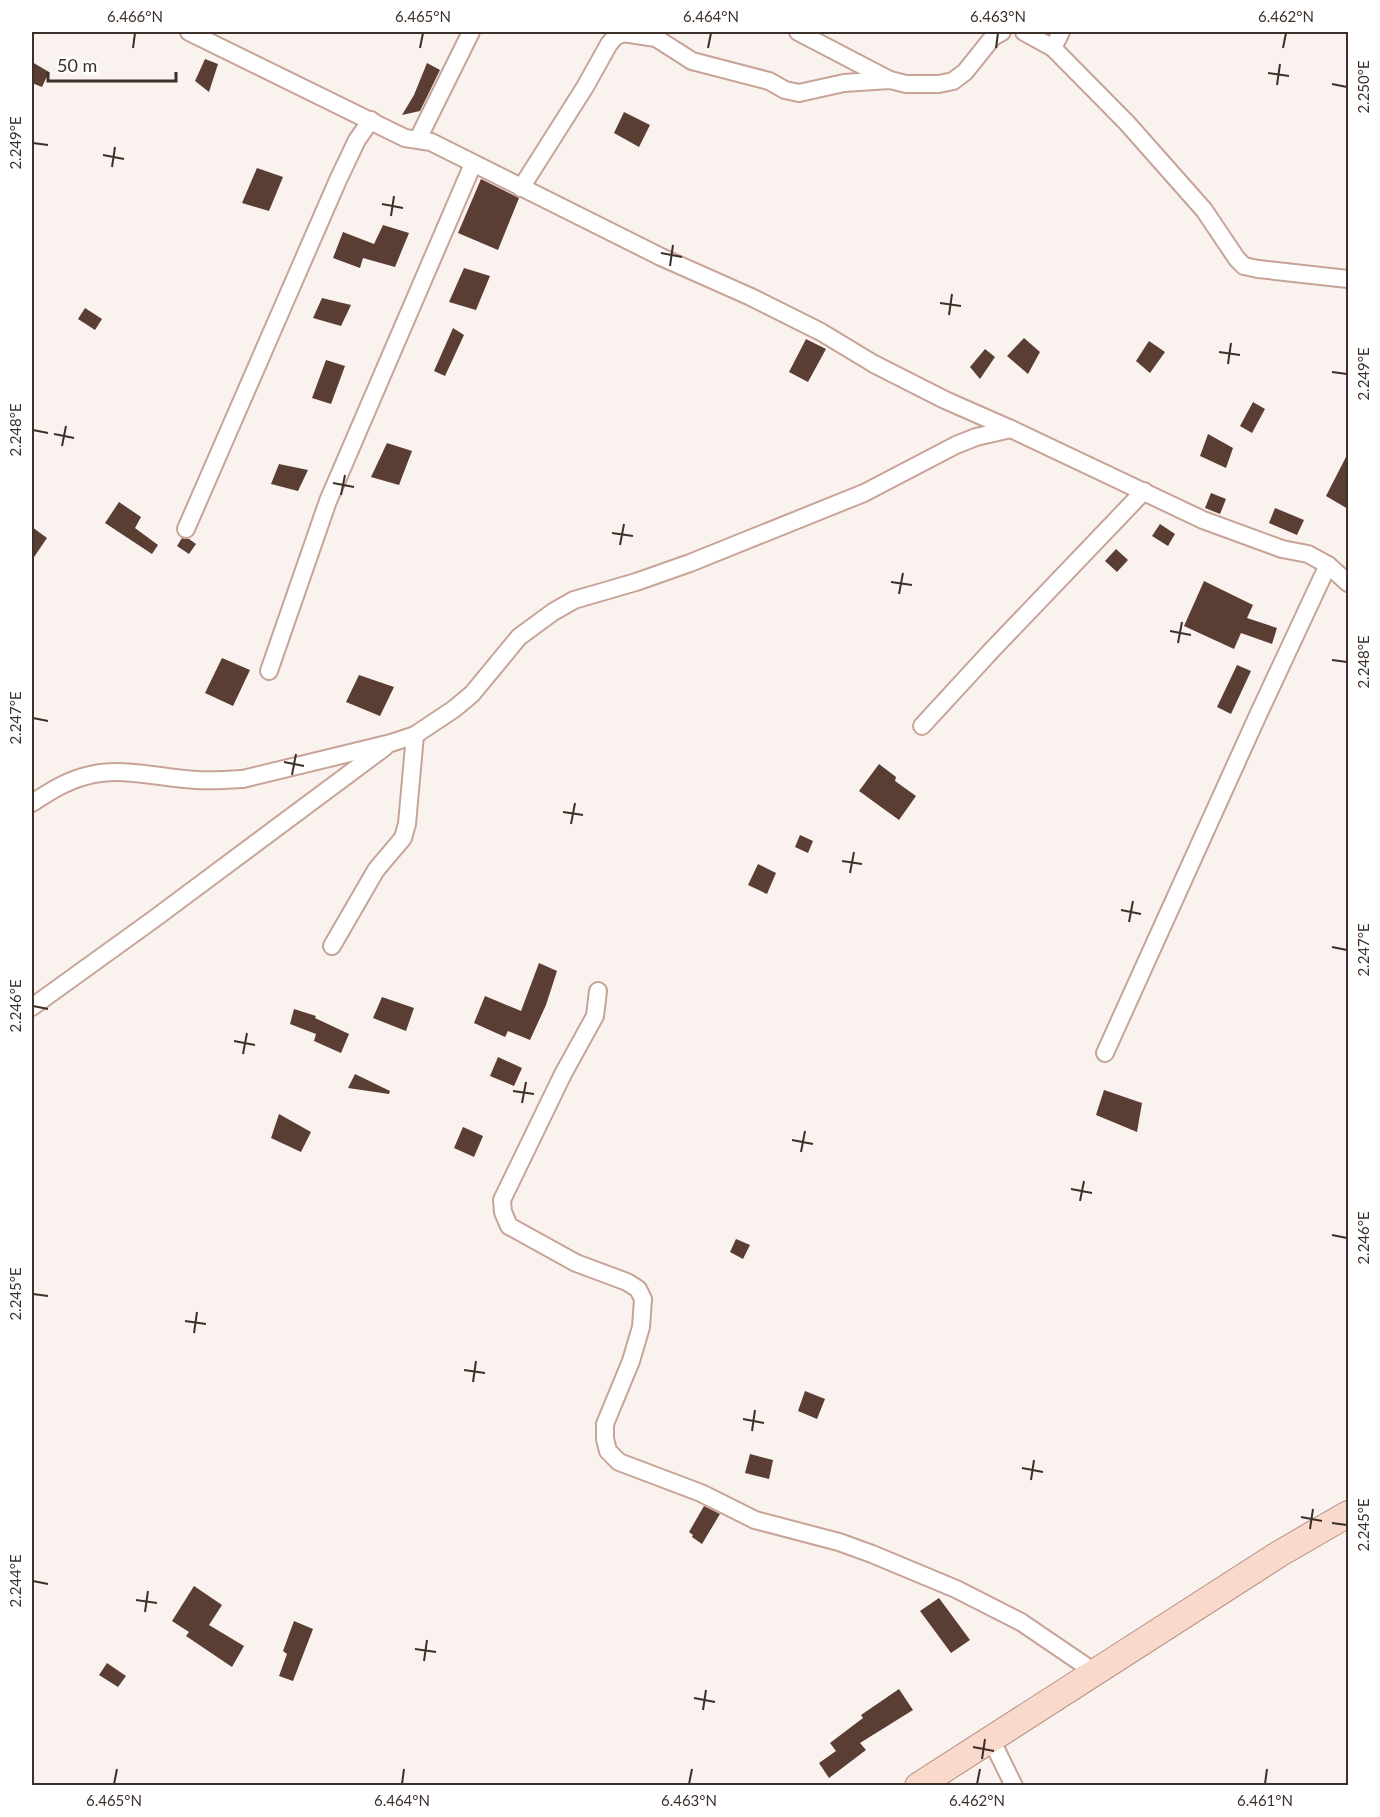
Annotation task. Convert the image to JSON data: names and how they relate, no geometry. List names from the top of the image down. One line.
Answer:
{"scale_bar":"50 m","coordinates":["6.466°N","6.465°N","6.464°N","6.463°N","6.462°N","2.250°E","2.249°E","2.248°E","2.247°E","2.246°E","2.245°E","2.244°E","6.461°N"]}
